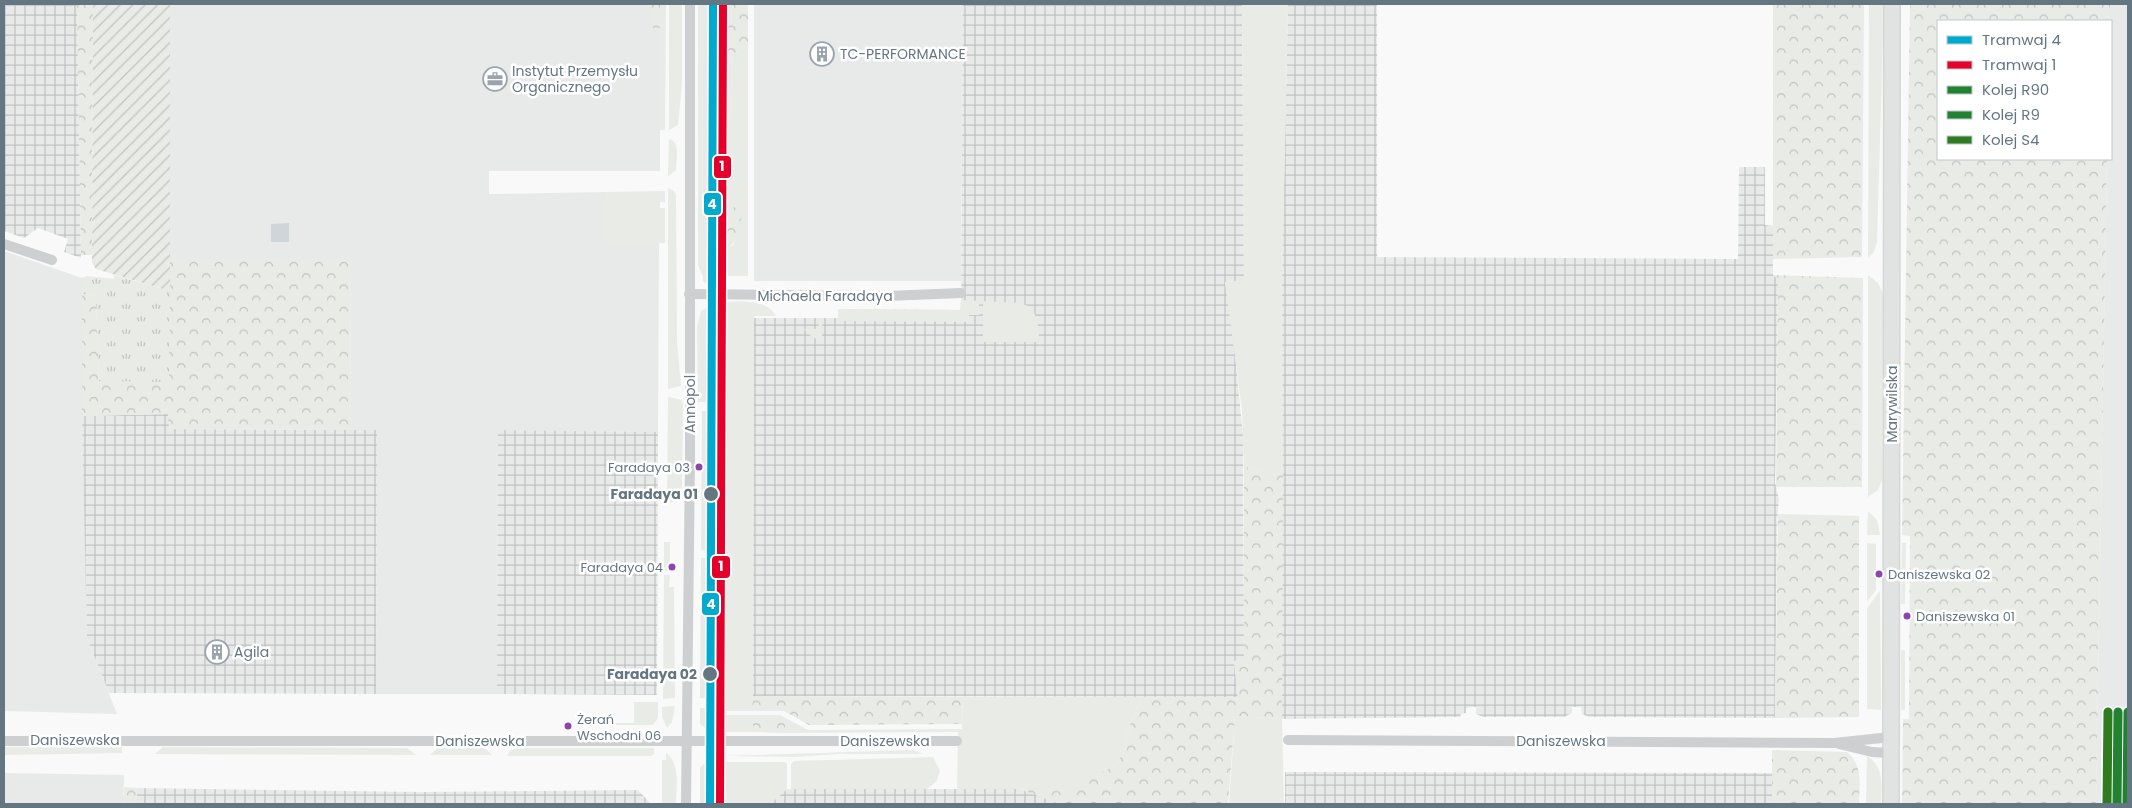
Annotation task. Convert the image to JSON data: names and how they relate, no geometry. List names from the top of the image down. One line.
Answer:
{"streets":{"main road":["Marywilska"],"street":["Michaela Faradaya","Annopol","Daniszewska"]},"crossings":[["Michaela Faradaya","Annopol"],["Annopol","Daniszewska"],["Marywilska","Daniszewska"]],"places":{"building":["TC-PERFORMANCE","Agila"],"office":["Instytut Przemysłu Organicznego"],"other":["Faradaya 03","Faradaya 01","Faradaya 04","Daniszewska 02","Daniszewska 01","Faradaya 02","Żerań Wschodni 06"]},"lines":["tram line 4","tram line 1","rail line R90","rail line R9","rail line S4"],"legend":["Tramwaj 4","Tramwaj 1","Kolej R90","Kolej R9","Kolej S4"]}
